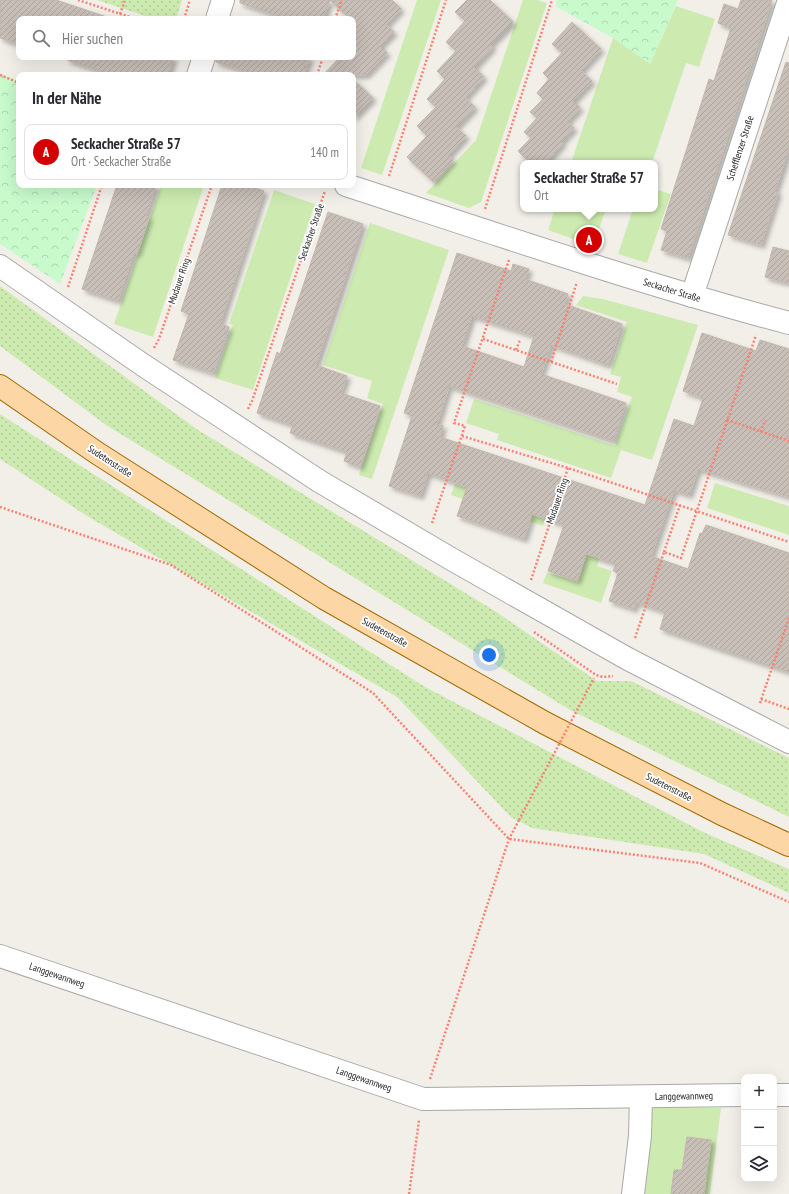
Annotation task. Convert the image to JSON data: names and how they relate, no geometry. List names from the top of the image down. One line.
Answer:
{"streets":{"main road":["Sudetenstraße"],"street":["Schefflenzer Straße","Seckacher Straße","Langgewannweg"],"path":["Mudauer Ring"]},"crossings":[["Schefflenzer Straße","Seckacher Straße"]],"page":{"search":"Hier suchen","heading":"In der Nähe","list":[{"mark":"A","name":"Seckacher Straße 57","note":"Ort · Seckacher Straße","value":"140 m"}],"popup":["Seckacher Straße 57","Ort"],"pins":"A","map_buttons":["+","−"]}}
